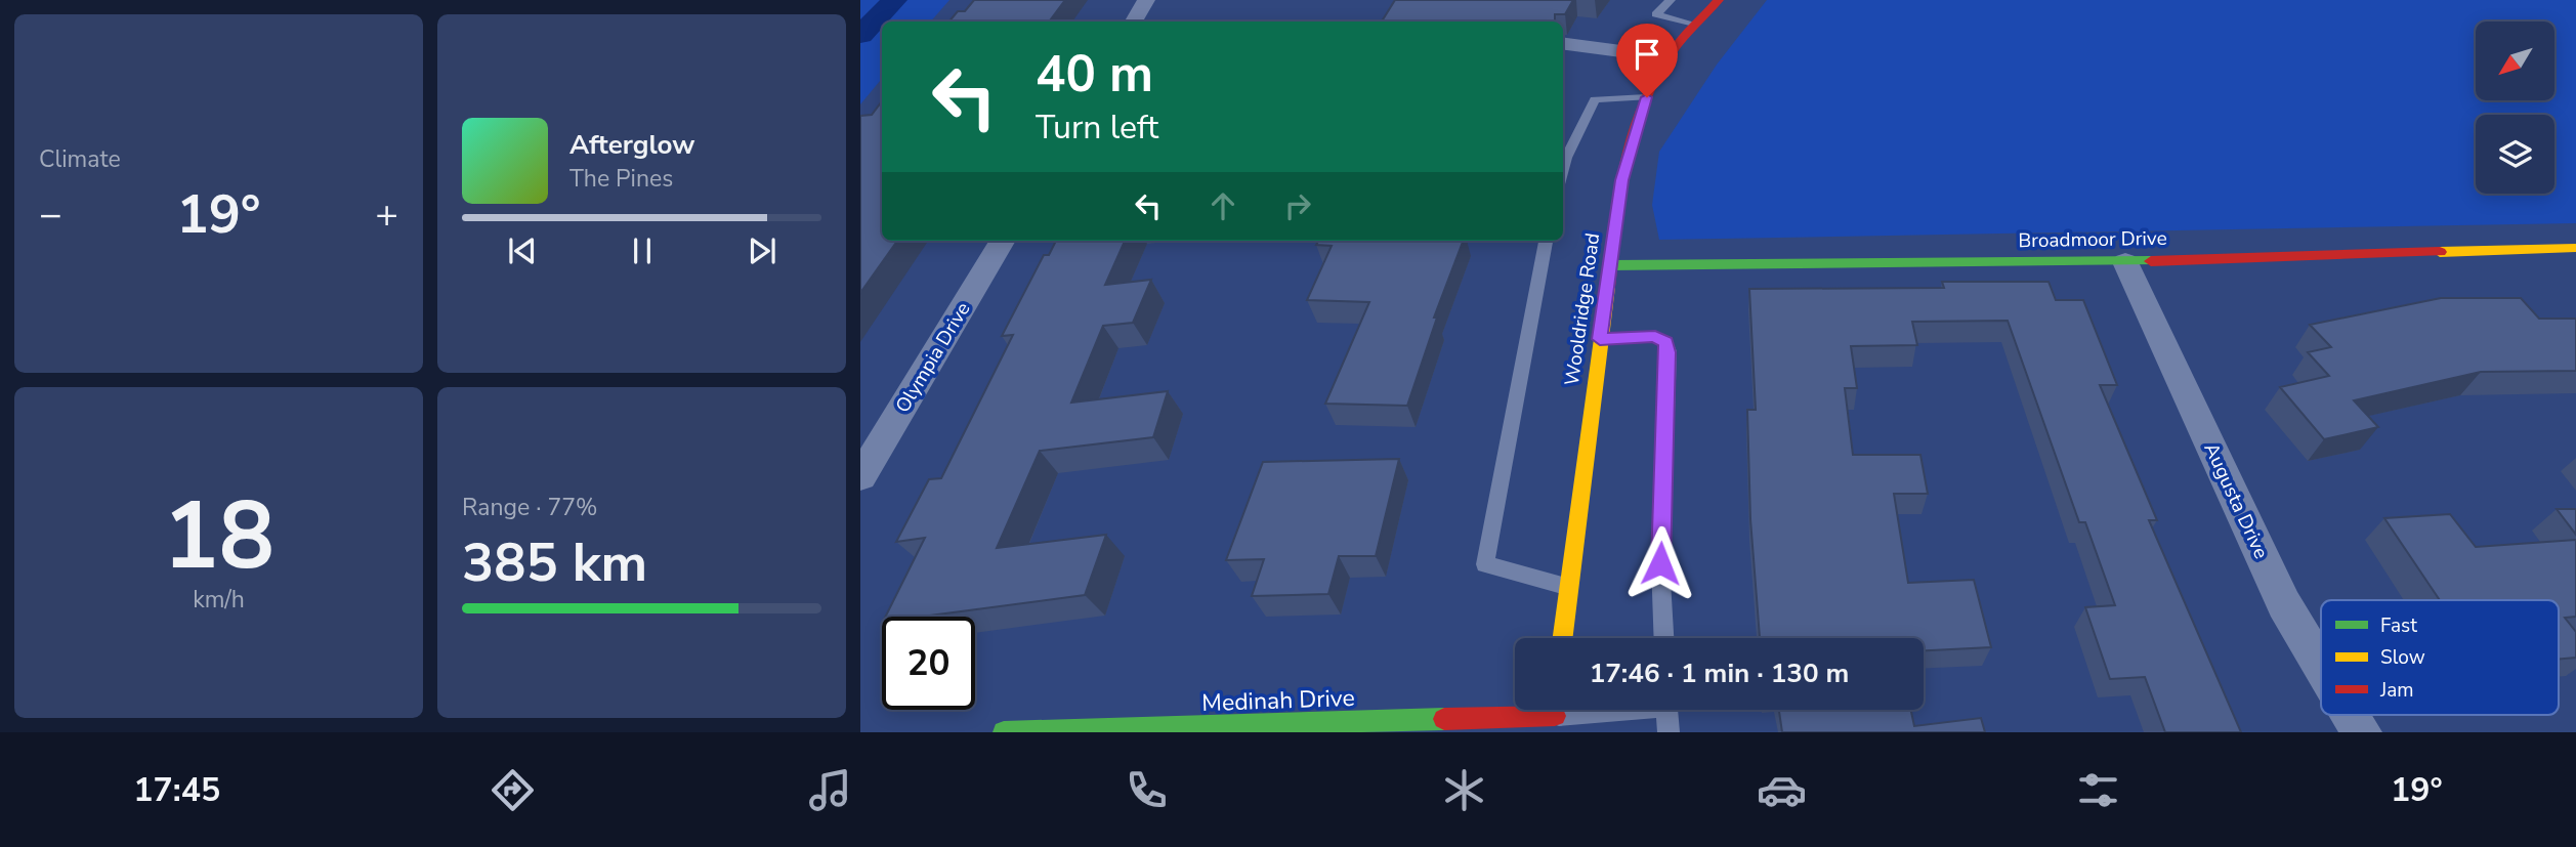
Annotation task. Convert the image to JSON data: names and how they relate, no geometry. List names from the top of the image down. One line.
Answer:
{"streets":{"street":["Broadmoor Drive","Wooldridge Road","Olympia Drive","Augusta Drive","Medinah Drive"]},"crossings":[["Broadmoor Drive","Wooldridge Road"],["Broadmoor Drive","Augusta Drive"]],"legend":["Fast","Slow","Jam"],"north":"bottom left","page":{"tile":["Climate",["18","km/h"],["Range · 77%","385 km"]],"turn":["40 m","Turn left"],"song":["Afterglow","The Pines"],"heat":["−","19°","+"],"limit":"20","trip":"17:46 · 1 min · 130 m","tabs":["17:45","19°"]}}
